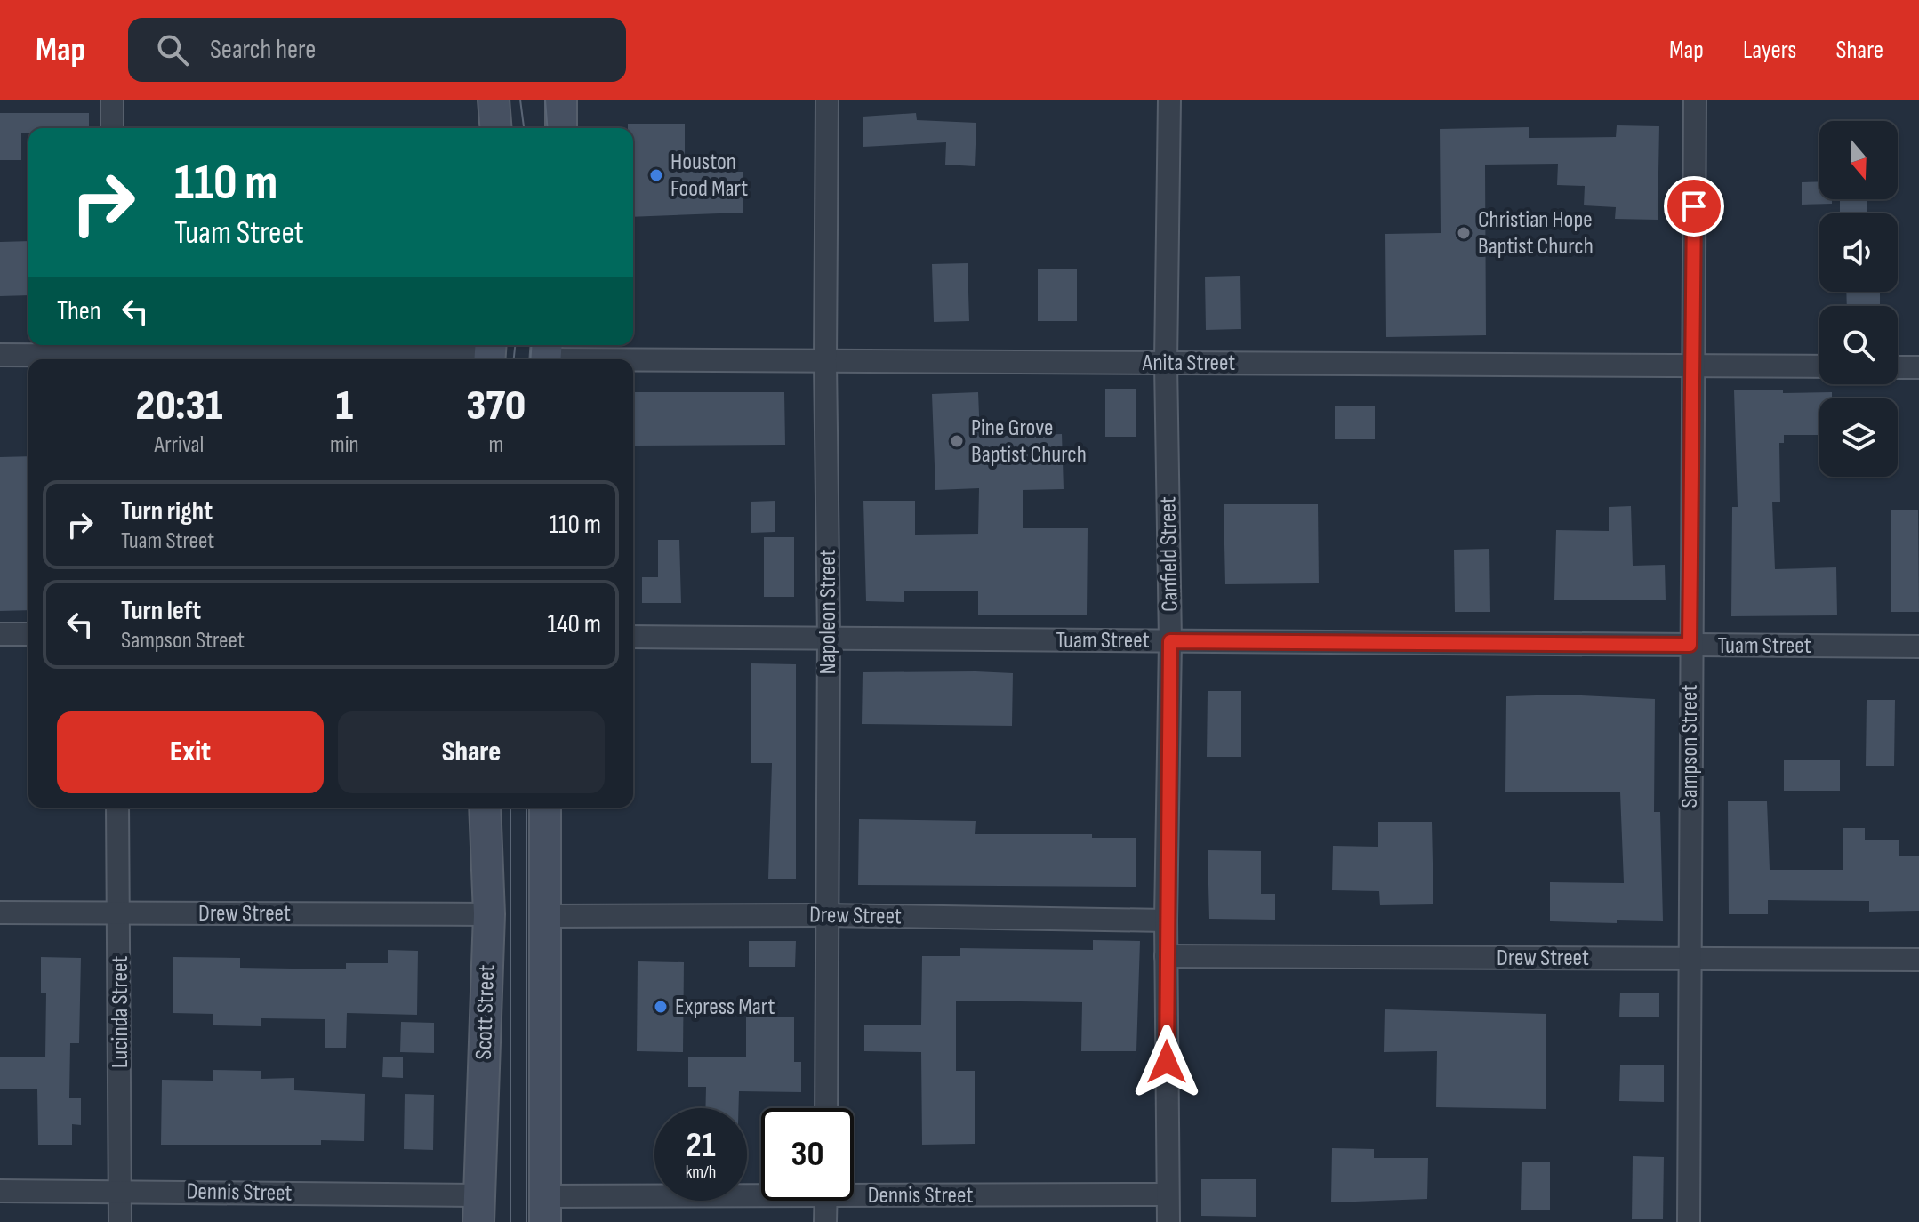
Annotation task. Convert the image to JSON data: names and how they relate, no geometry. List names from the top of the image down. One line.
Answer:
{"streets":{"main road":["Scott Street"],"street":["Anita Street","Canfield Street","Napoleon Street","Tuam Street","Sampson Street","Drew Street","Lucinda Street","Dennis Street"]},"crossings":[["Anita Street","Canfield Street"],["Anita Street","Napoleon Street"],["Anita Street","Sampson Street"],["Canfield Street","Tuam Street"],["Canfield Street","Drew Street"],["Canfield Street","Dennis Street"],["Napoleon Street","Tuam Street"],["Napoleon Street","Drew Street"],["Tuam Street","Sampson Street"],["Sampson Street","Drew Street"],["Drew Street","Lucinda Street"],["Drew Street","Scott Street"],["Lucinda Street","Dennis Street"],["Scott Street","Dennis Street"]],"places":["Houston Food Mart","Christian Hope Baptist Church","Pine Grove Baptist Church","Express Mart"],"north":"bottom","page":{"header":"Map","search":"Search here","nav":["Map","Layers","Share"],"turn":["110 m","Tuam Street"],"then":"Then","eta":["20:31","Arrival","1","min","370","m"],"list":[{"name":"Turn right","note":"Tuam Street","value":"110 m"},{"name":"Turn left","note":"Sampson Street","value":"140 m"}],"buttons":["Exit","Share"],"speed":"21 km/h","limit":"30"}}
